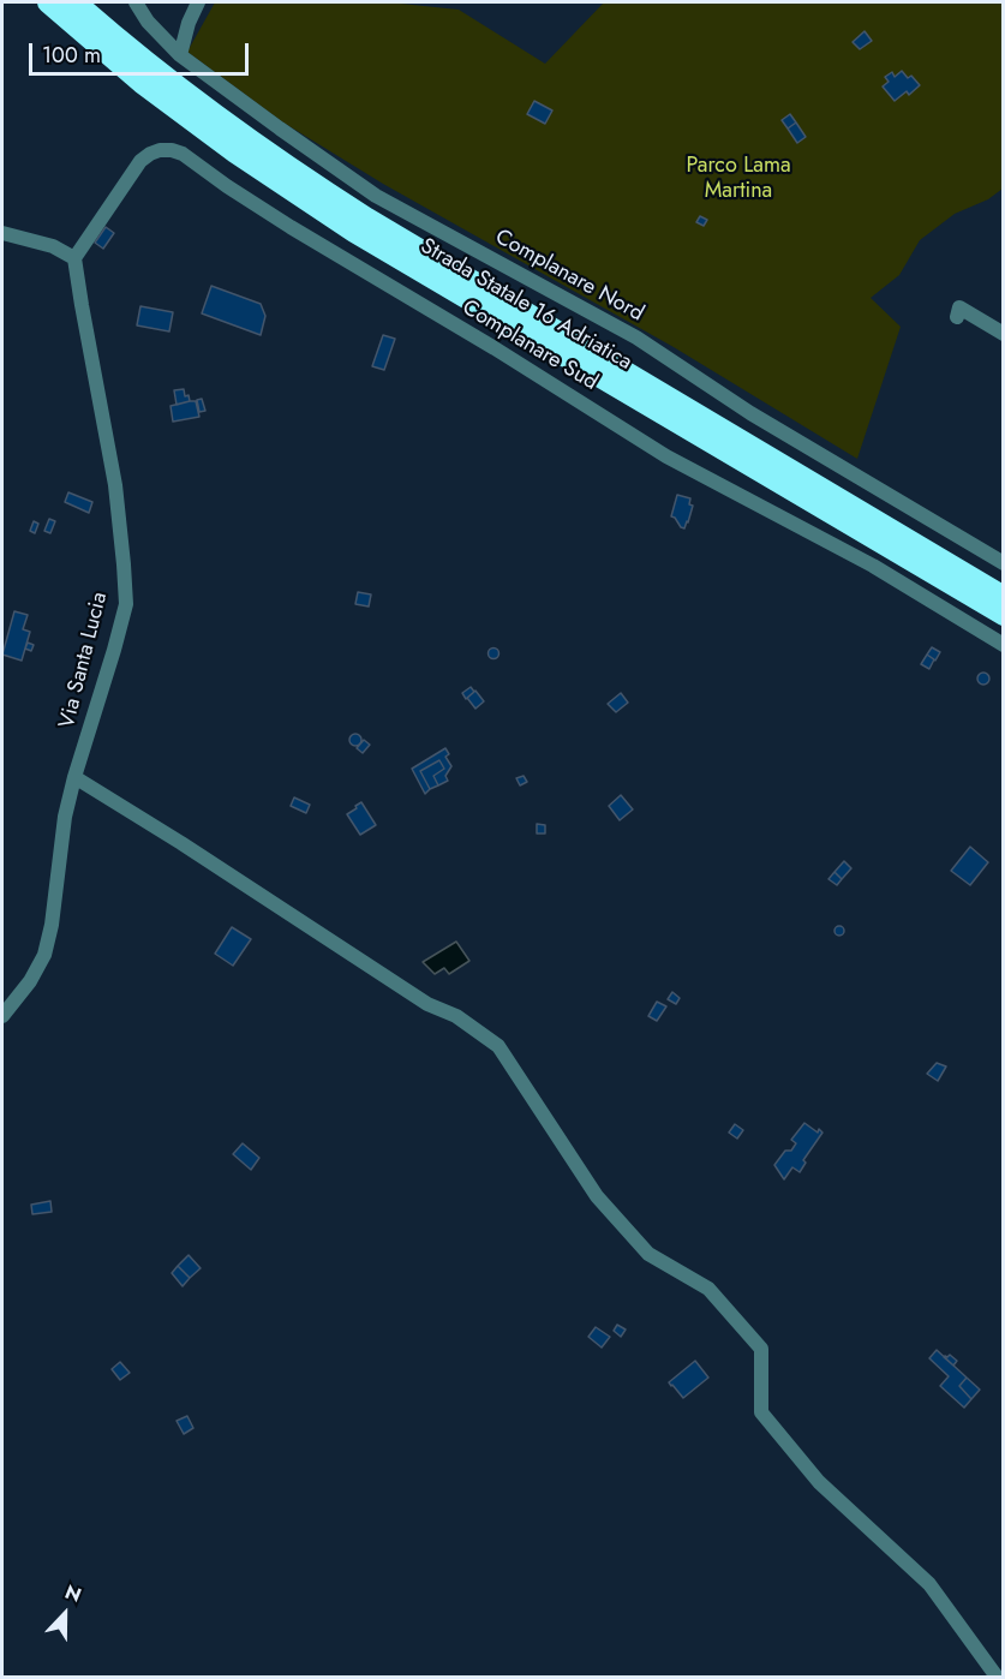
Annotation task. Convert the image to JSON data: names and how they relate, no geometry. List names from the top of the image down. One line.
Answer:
{"streets":{"highway":["Strada Statale 16 Adriatica"],"street":["Complanare Nord","Complanare Sud","Via Santa Lucia"]},"crossings":[["Complanare Sud","Via Santa Lucia"]],"parks":["Parco Lama Martina"],"scale_bar":"100 m","north":"top"}
